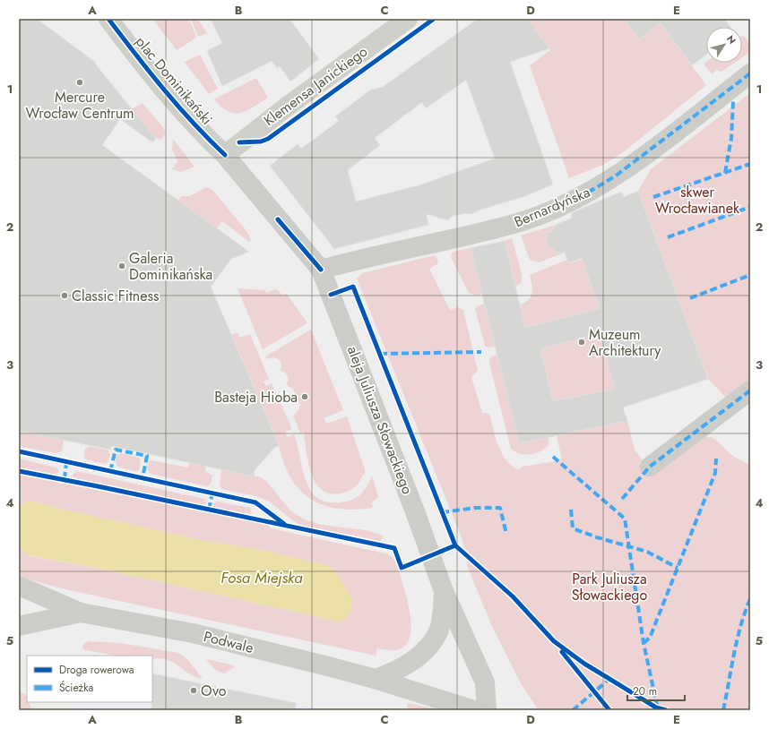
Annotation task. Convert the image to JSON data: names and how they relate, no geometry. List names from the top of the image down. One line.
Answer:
{"streets":{"street":["plac Dominikański","Klemensa Janickiego","Bernardyńska","aleja Juliusza Słowackiego","Podwale"]},"crossings":[["plac Dominikański","Klemensa Janickiego"],["plac Dominikański","aleja Juliusza Słowackiego"],["Klemensa Janickiego","aleja Juliusza Słowackiego"],["Bernardyńska","aleja Juliusza Słowackiego"]],"water":["Fosa Miejska"],"parks":["skwer Wrocławianek","Park Juliusza Słowackiego"],"places":["Mercure Wrocław Centrum","Galeria Dominikańska","Classic Fitness","Muzeum Architektury","Basteja Hioba","Ovo"],"legend":["Droga rowerowa","Ścieżka"],"scale_bar":"20 m","north":"top right","grid":{"columns":["A","B","C","D","E"],"rows":["1","2","3","4","5"]}}
